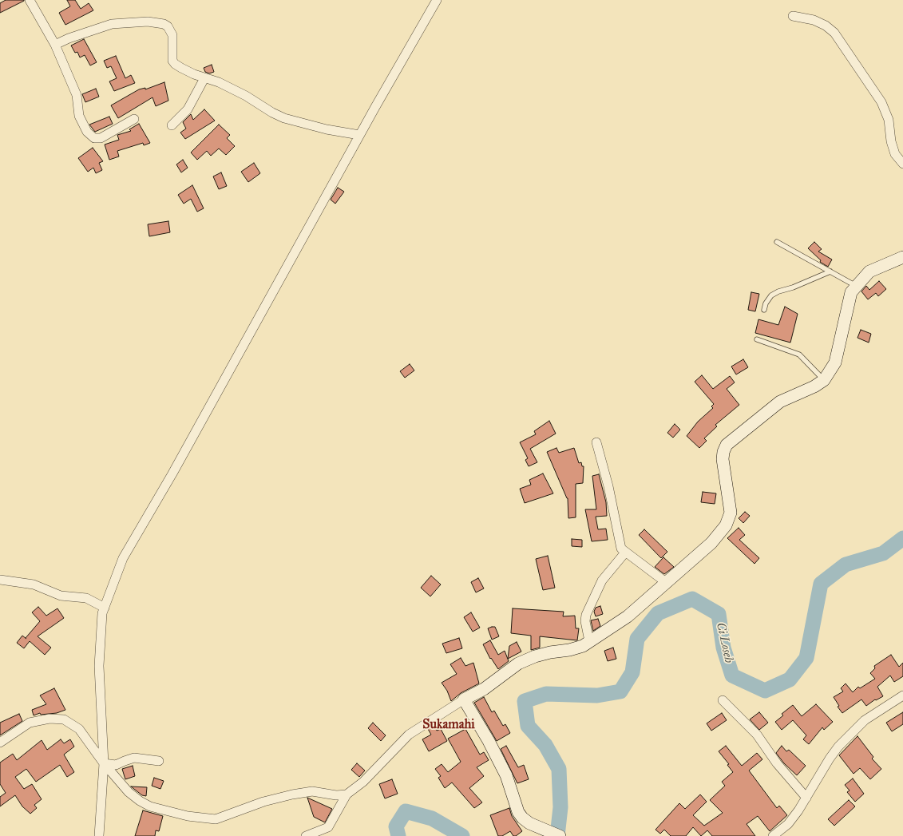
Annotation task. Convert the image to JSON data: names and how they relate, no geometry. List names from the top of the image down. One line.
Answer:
{"districts":["Sukamahi"],"water":["Ci Loseh"]}
